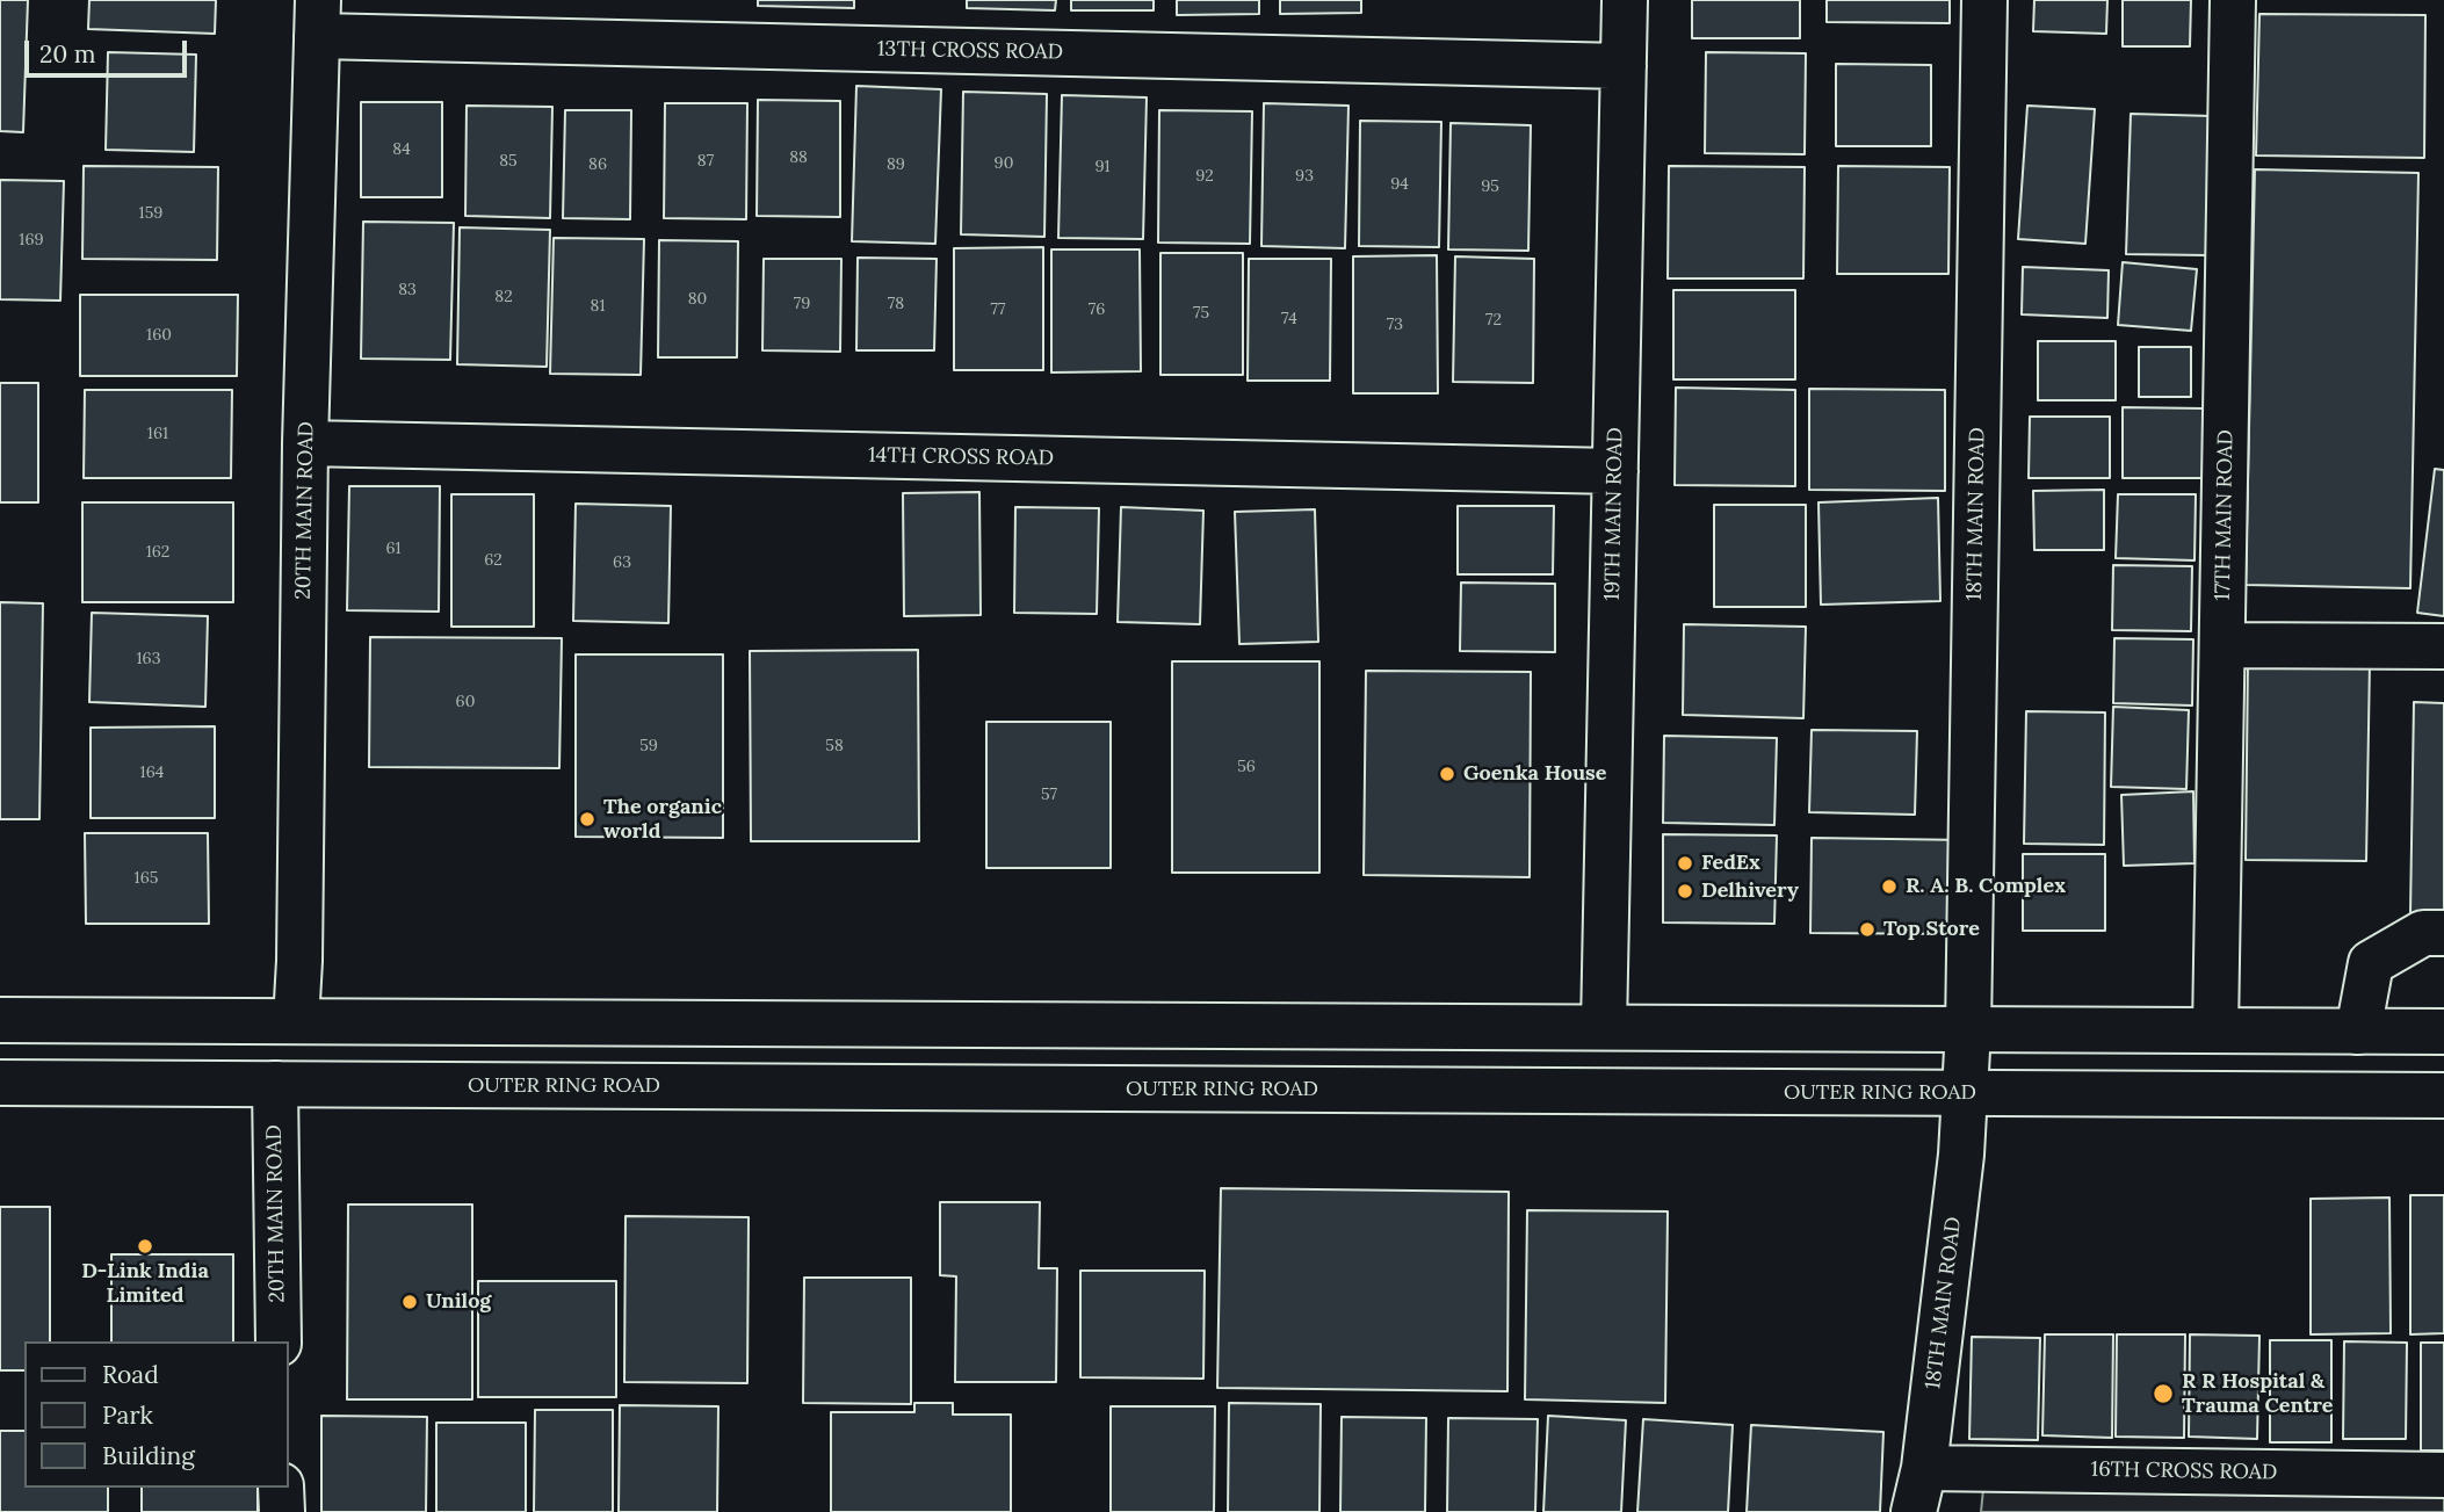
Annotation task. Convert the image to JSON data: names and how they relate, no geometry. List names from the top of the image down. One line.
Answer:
{"streets":{"main road":["13TH CROSS ROAD","14TH CROSS ROAD","20TH MAIN ROAD","19TH MAIN ROAD","18TH MAIN ROAD","17TH MAIN ROAD","OUTER RING ROAD","16TH CROSS ROAD"]},"crossings":[["13TH CROSS ROAD","20TH MAIN ROAD"],["13TH CROSS ROAD","19TH MAIN ROAD"],["14TH CROSS ROAD","20TH MAIN ROAD"],["14TH CROSS ROAD","19TH MAIN ROAD"],["20TH MAIN ROAD","OUTER RING ROAD"],["18TH MAIN ROAD","OUTER RING ROAD"],["18TH MAIN ROAD","16TH CROSS ROAD"]],"places":["Goenka House","The organic world","FedEx","R. A. B. Complex","Delhivery","Top Store","D-Link India Limited","Unilog","R R Hospital & Trauma Centre"],"house_numbers":["84","88","85","87","90","86","89","91","92","93","94","95","159","169","83","82","80","79","78","81","77","76","75","74","72","73","160","161","61","162","62","63","163","60","59","58","56","164","57","165"],"legend":["Road","Park","Building"],"scale_bar":"20 m"}
